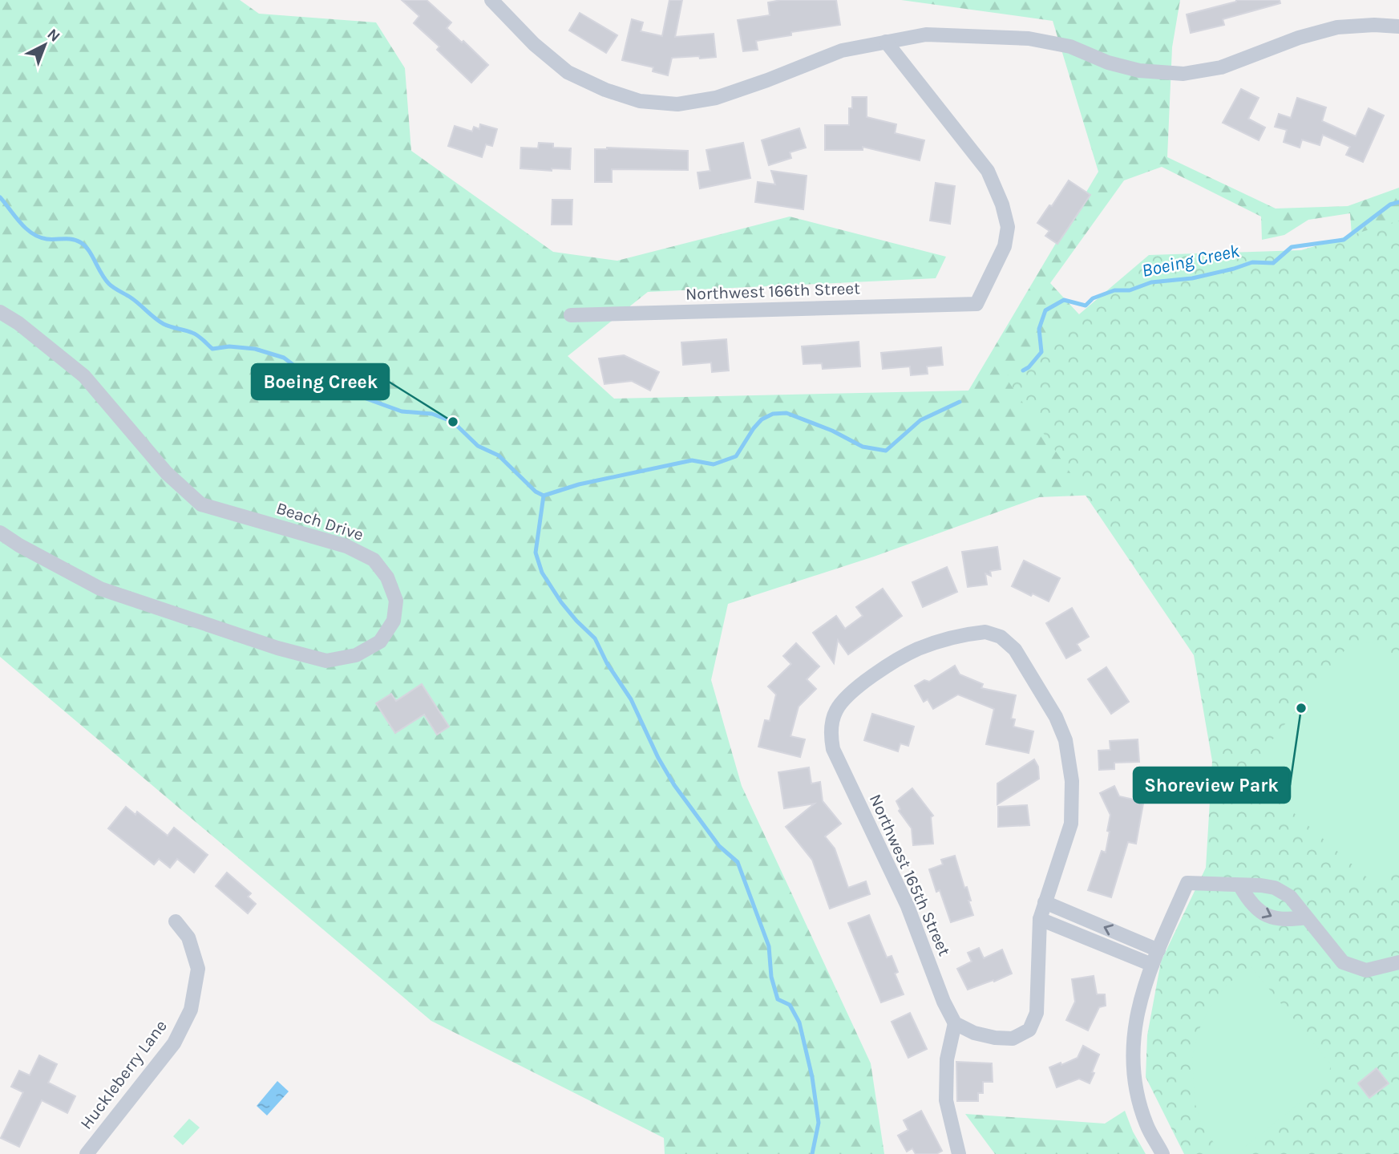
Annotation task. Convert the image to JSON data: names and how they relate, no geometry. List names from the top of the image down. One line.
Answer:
{"streets":{"street":["Northwest 166th Street","Beach Drive","Northwest 165th Street","Huckleberry Lane"]},"water":["Boeing Creek"],"places":["Boeing Creek","Shoreview Park"],"north":"top right"}
